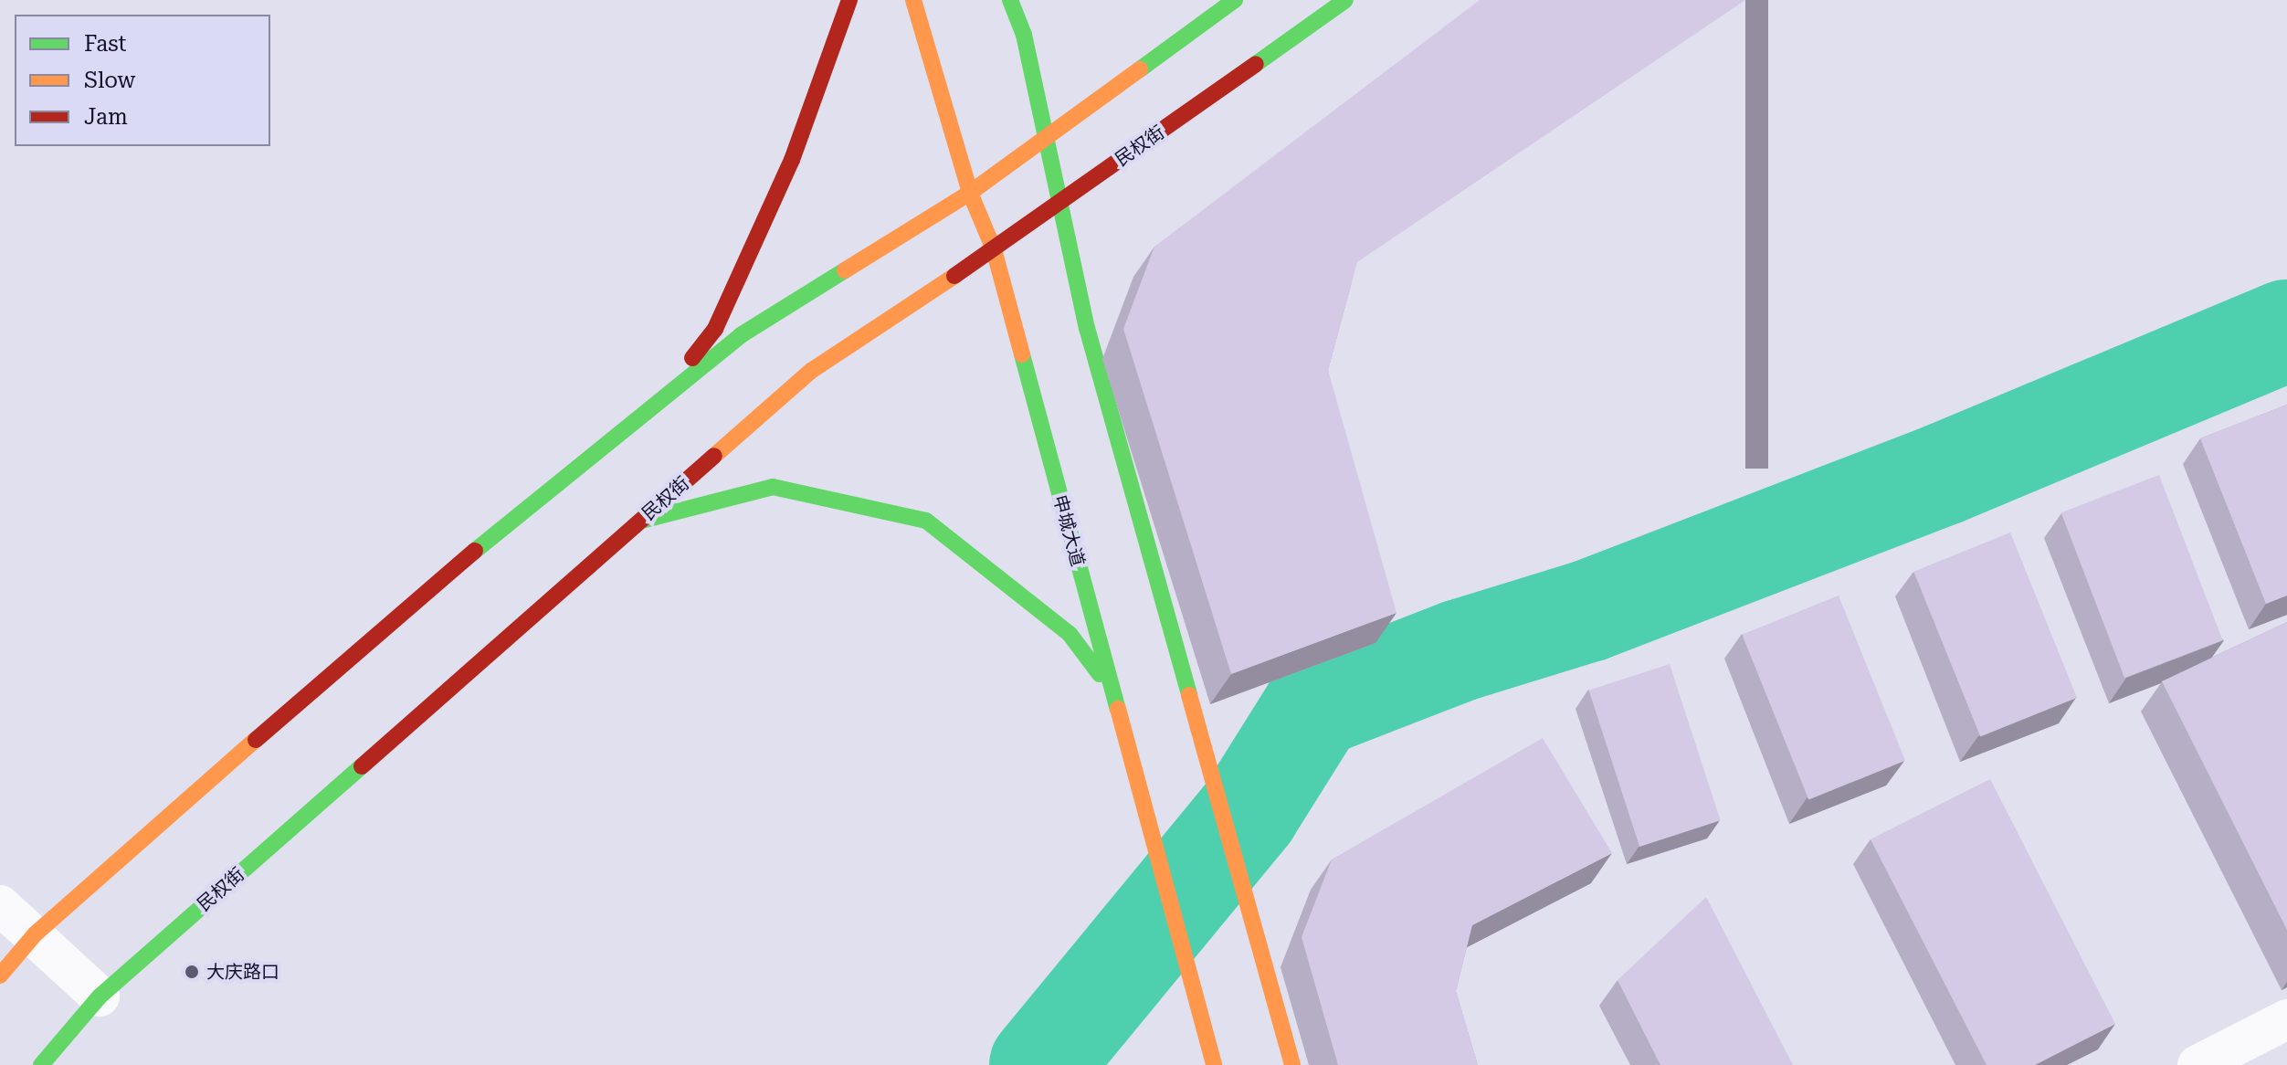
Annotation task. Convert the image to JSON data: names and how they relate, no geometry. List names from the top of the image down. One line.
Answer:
{"streets":{"main road":["民权街","申城大道"]},"crossings":[["民权街","申城大道"]],"places":["大庆路口"],"legend":["Fast","Slow","Jam"]}
